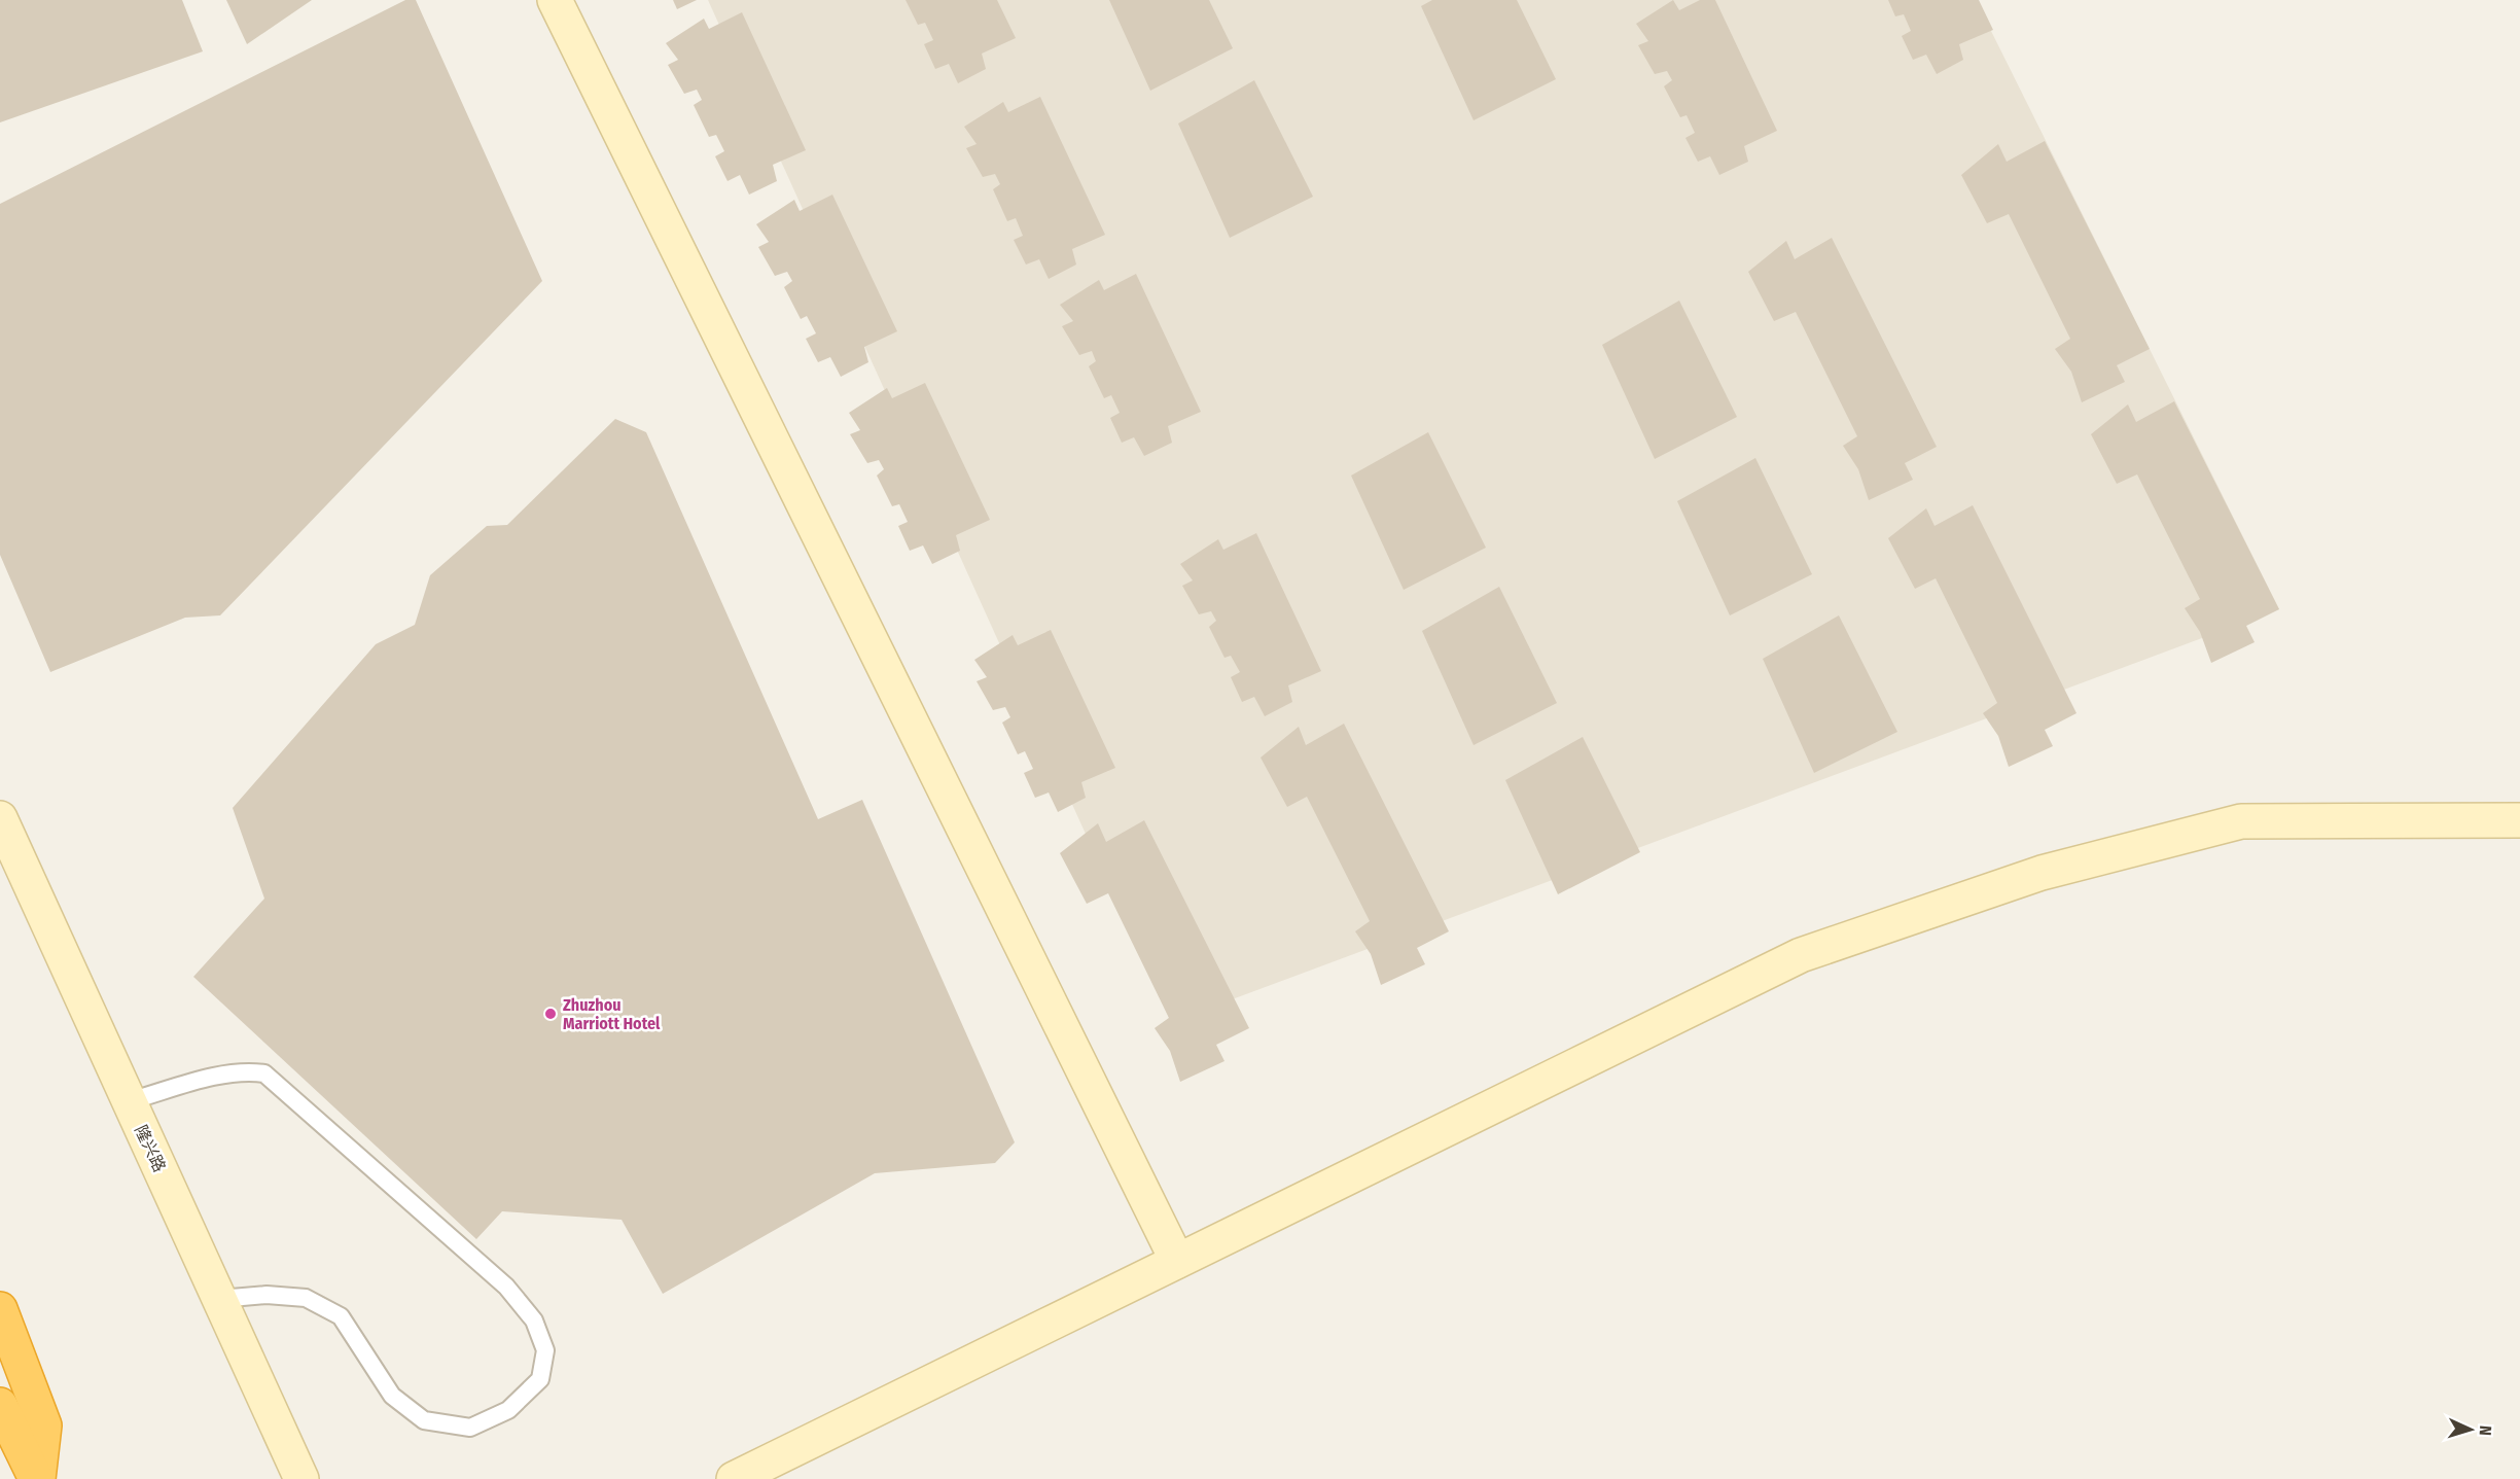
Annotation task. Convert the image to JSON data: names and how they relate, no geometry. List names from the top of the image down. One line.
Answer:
{"streets":{"street":["隆兴路"]},"places":["Zhuzhou Marriott Hotel"],"north":"right"}
